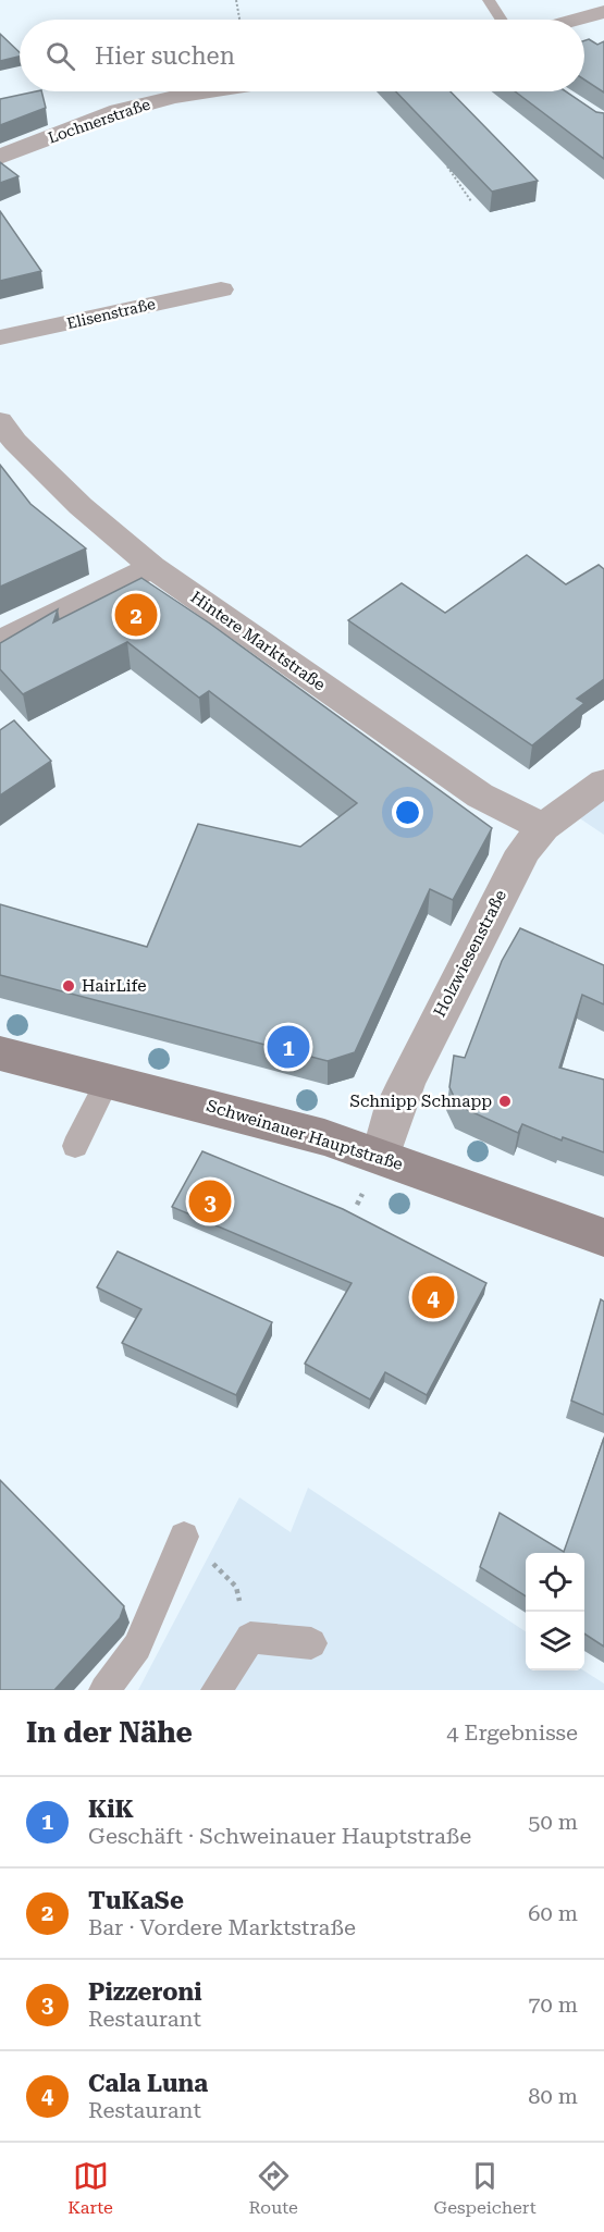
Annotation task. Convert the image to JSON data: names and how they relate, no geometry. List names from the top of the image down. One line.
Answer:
{"streets":{"main road":["Schweinauer Hauptstraße"],"street":["Lochnerstraße","Elisenstraße","Hintere Marktstraße","Holzwiesenstraße"]},"crossings":[["Hintere Marktstraße","Holzwiesenstraße"],["Holzwiesenstraße","Schweinauer Hauptstraße"]],"places":["HairLife","Schnipp Schnapp"],"page":{"search":"Hier suchen","pins":["2","1","3","4"],"heading":["In der Nähe","4 Ergebnisse"],"list":[{"mark":"1","name":"KiK","note":"Geschäft · Schweinauer Hauptstraße","value":"50 m"},{"mark":"2","name":"TuKaSe","note":"Bar · Vordere Marktstraße","value":"60 m"},{"mark":"3","name":"Pizzeroni","note":"Restaurant","value":"70 m"},{"mark":"4","name":"Cala Luna","note":"Restaurant","value":"80 m"}],"nav":["Karte","Route","Gespeichert"]}}
